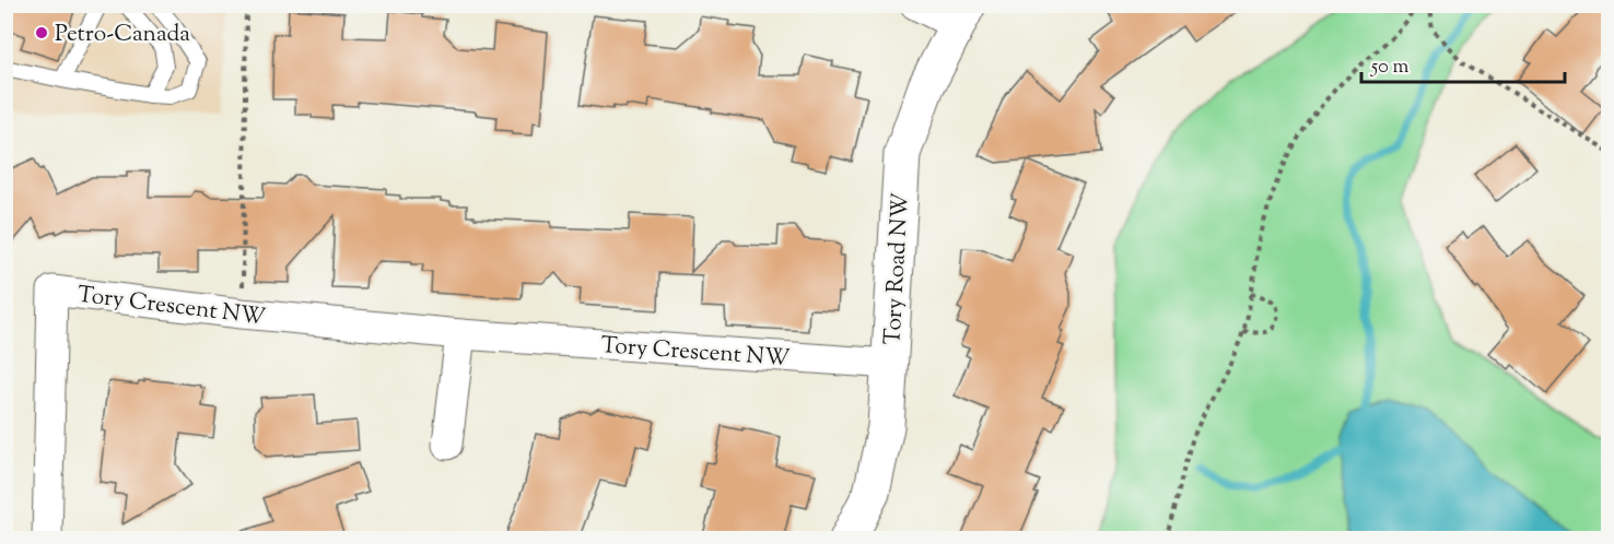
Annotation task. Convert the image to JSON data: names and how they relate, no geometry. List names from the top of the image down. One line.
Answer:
{"streets":{"street":["Tory Road NW","Tory Crescent NW"]},"crossings":[["Tory Road NW","Tory Crescent NW"]],"places":["Petro-Canada"],"scale_bar":"50 m"}
